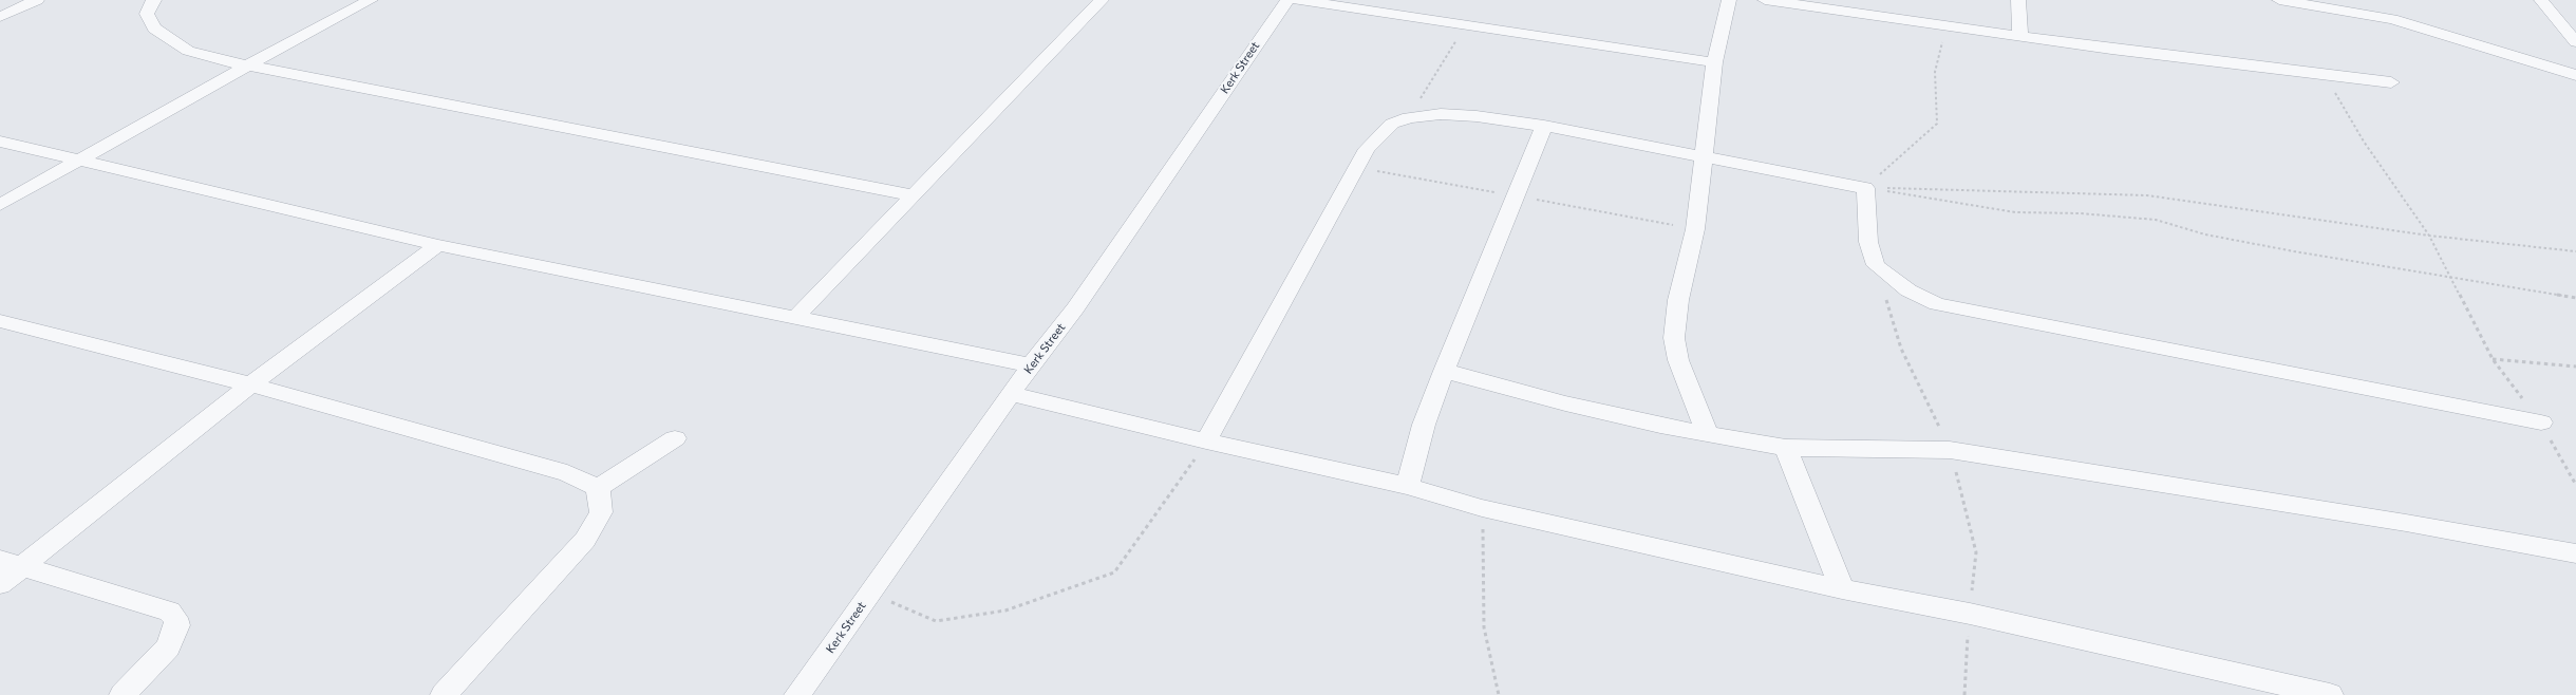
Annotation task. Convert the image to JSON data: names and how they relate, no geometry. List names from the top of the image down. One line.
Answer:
{"streets":{"street":["Kerk Street"]}}
